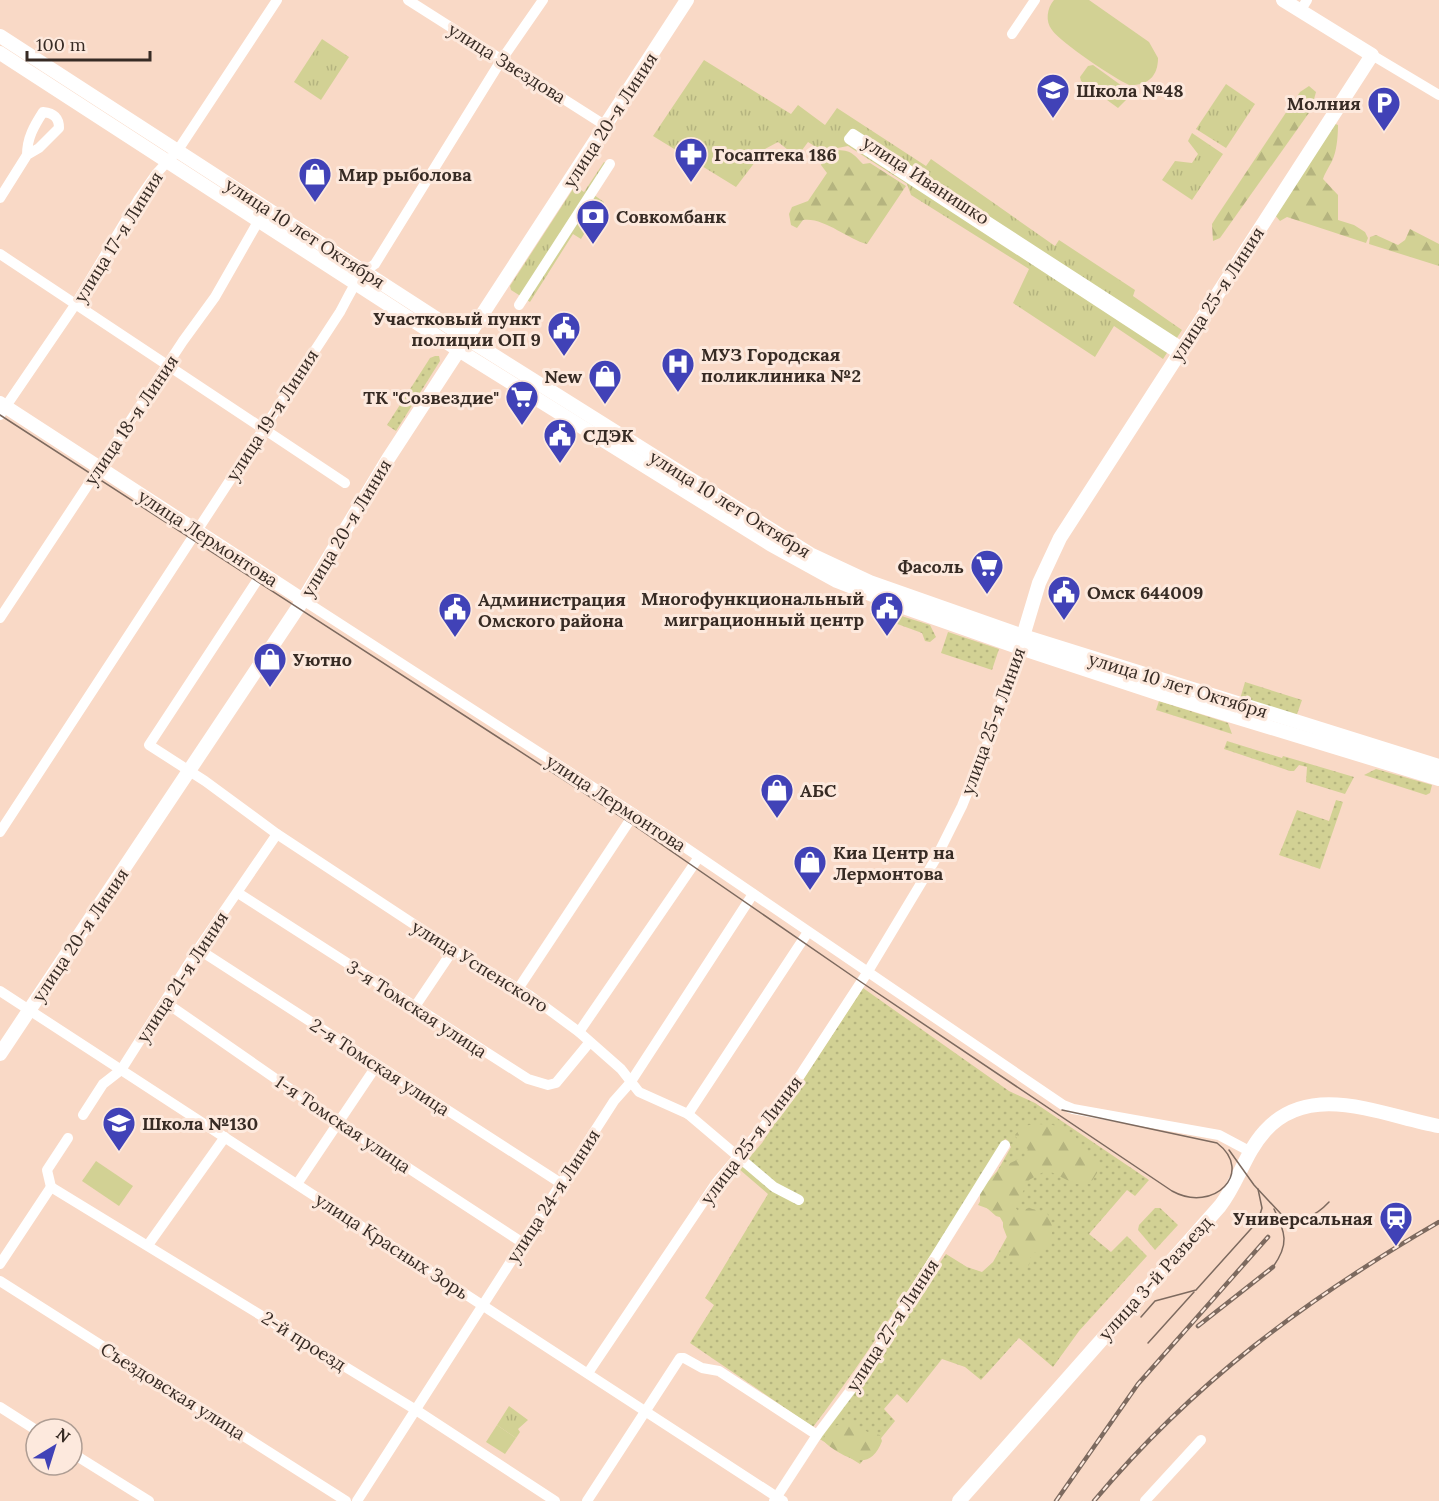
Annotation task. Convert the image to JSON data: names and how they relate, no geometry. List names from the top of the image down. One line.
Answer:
{"streets":{"main road":["улица 20-я Линия","улица 10 лет Октября","улица 25-я Линия","улица Лермонтова","улица 3-й Разъезд"],"street":["улица Звездова","улица Иванишко","улица 17-я Линия","улица 19-я Линия","улица 18-я Линия","улица Успенского","улица 21-я Линия","3-я Томская улица","2-я Томская улица","1-я Томская улица","улица 24-я Линия","улица Красных Зорь","улица 27-я Линия","2-й проезд","Съездовская улица"]},"crossings":[["улица Звездова","улица 20-я Линия"],["улица Звездова","улица 19-я Линия"],["улица 20-я Линия","улица 10 лет Октября"],["улица 20-я Линия","улица Лермонтова"],["улица 20-я Линия","улица Успенского"],["улица 20-я Линия","улица Красных Зорь"],["улица Иванишко","улица 25-я Линия"],["улица 10 лет Октября","улица 17-я Линия"],["улица 10 лет Октября","улица 25-я Линия"],["улица 10 лет Октября","улица 19-я Линия"],["улица 10 лет Октября","улица 18-я Линия"],["улица 17-я Линия","улица Лермонтова"],["улица 25-я Линия","улица Лермонтова"],["улица 25-я Линия","улица Успенского"],["улица 25-я Линия","улица Красных Зорь"],["улица 19-я Линия","улица Лермонтова"],["улица 18-я Линия","улица Лермонтова"],["улица Лермонтова","улица Успенского"],["улица Лермонтова","улица 24-я Линия"],["улица Лермонтова","улица 3-й Разъезд"],["улица Успенского","улица 21-я Линия"],["улица Успенского","3-я Томская улица"],["улица Успенского","улица 24-я Линия"],["улица 21-я Линия","3-я Томская улица"],["улица 21-я Линия","2-я Томская улица"],["улица 21-я Линия","1-я Томская улица"],["улица 21-я Линия","улица Красных Зорь"],["2-я Томская улица","улица 24-я Линия"],["1-я Томская улица","улица 24-я Линия"],["улица 24-я Линия","улица Красных Зорь"],["улица 24-я Линия","2-й проезд"],["улица Красных Зорь","улица 27-я Линия"]],"places":{"school or university":["Школа №48","Школа №130"],"parking":["Молния"],"pharmacy":["Госаптека 186"],"shop":["Мир рыболова","New","Уютно","АБС","Киа Центр на Лермонтова"],"bank":["Совкомбанк"],"public building":["Участковый пункт полиции ОП 9","СДЭК","Омск 644009","Многофункциональный миграционный центр","Администрация Омского района"],"hospital":["МУЗ Городская поликлиника №2"],"supermarket":["ТК \"Созвездие\"","Фасоль"],"station":["Универсальная"]},"scale_bar":"100 m","north":"top right"}
